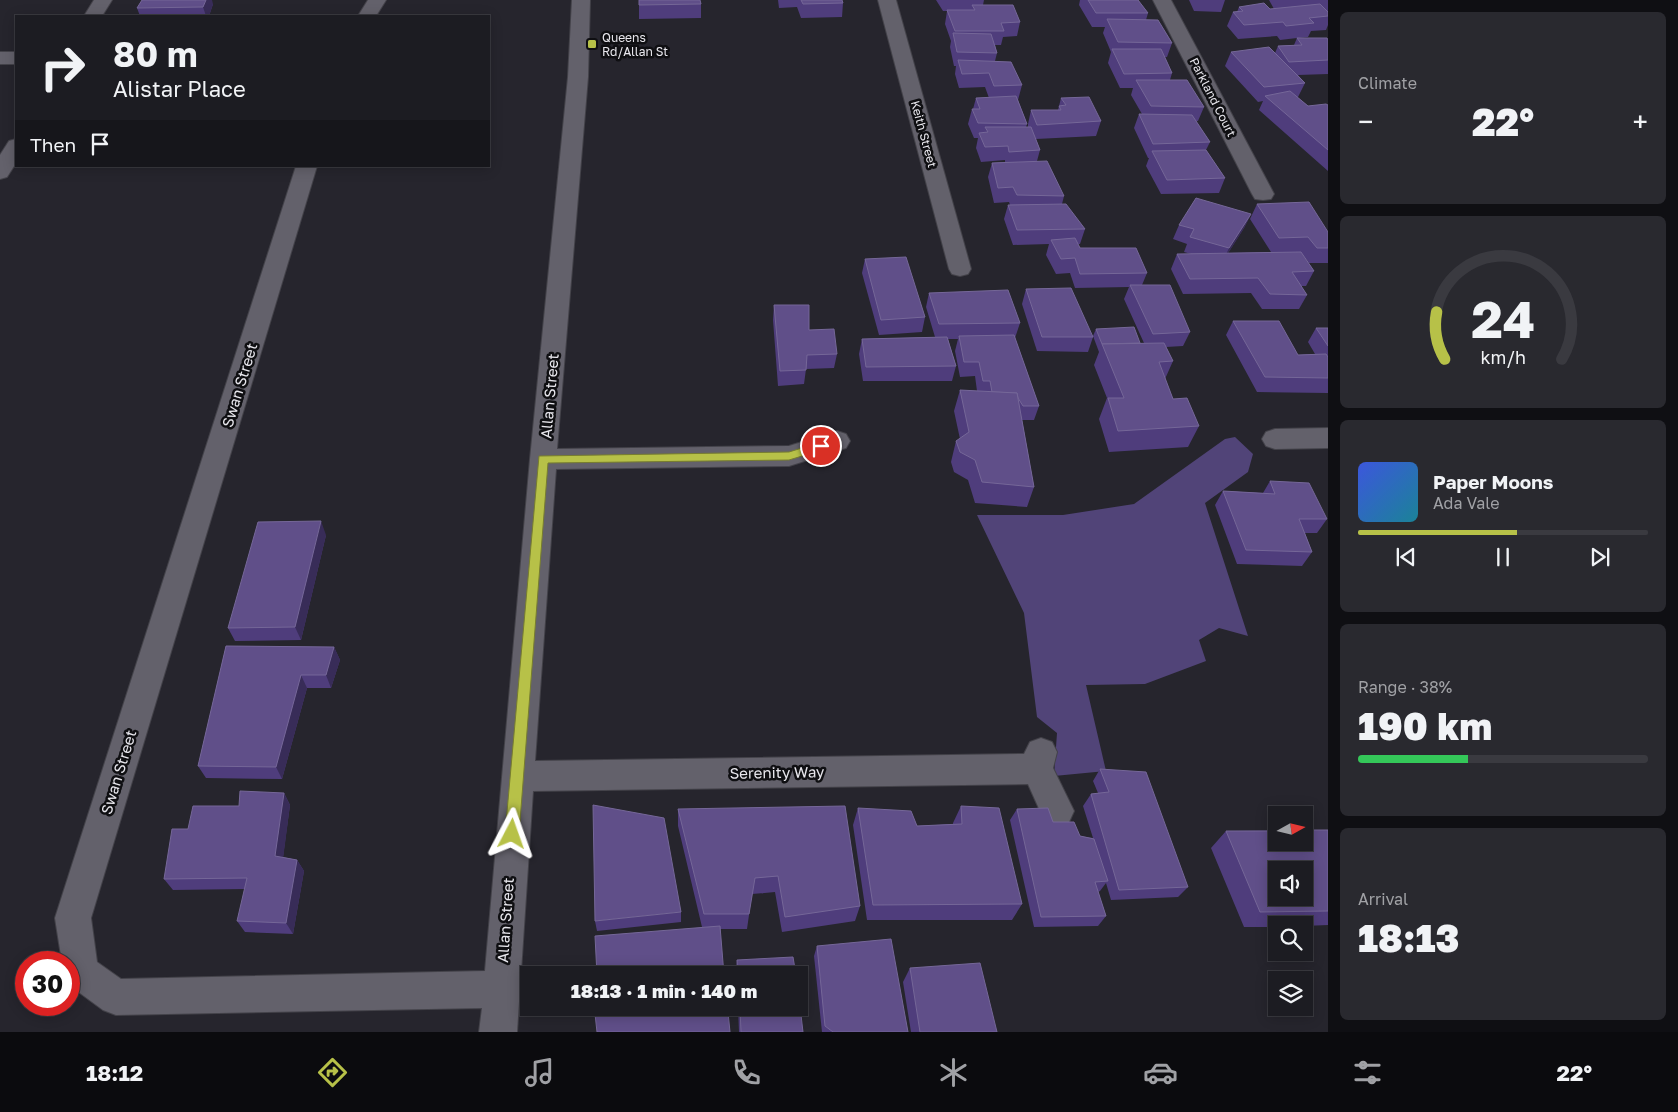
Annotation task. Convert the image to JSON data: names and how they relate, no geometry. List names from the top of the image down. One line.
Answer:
{"streets":{"street":["Parkland Court","Keith Street","Swan Street","Allan Street","Serenity Way"]},"crossings":[["Swan Street","Allan Street"],["Allan Street","Serenity Way"]],"places":{"transit":["Queens Rd/Allan St"]},"north":"right","page":{"tile":["Climate",["Range · 38%","190 km"],["Arrival","18:13"]],"turn":["80 m","Alistar Place"],"heat":["−","22°","+"],"then":"Then","song":["Paper Moons","Ada Vale"],"limit":"30","trip":"18:13 · 1 min · 140 m","tabs":["18:12","22°"],"gauge":["24","km/h"]}}
